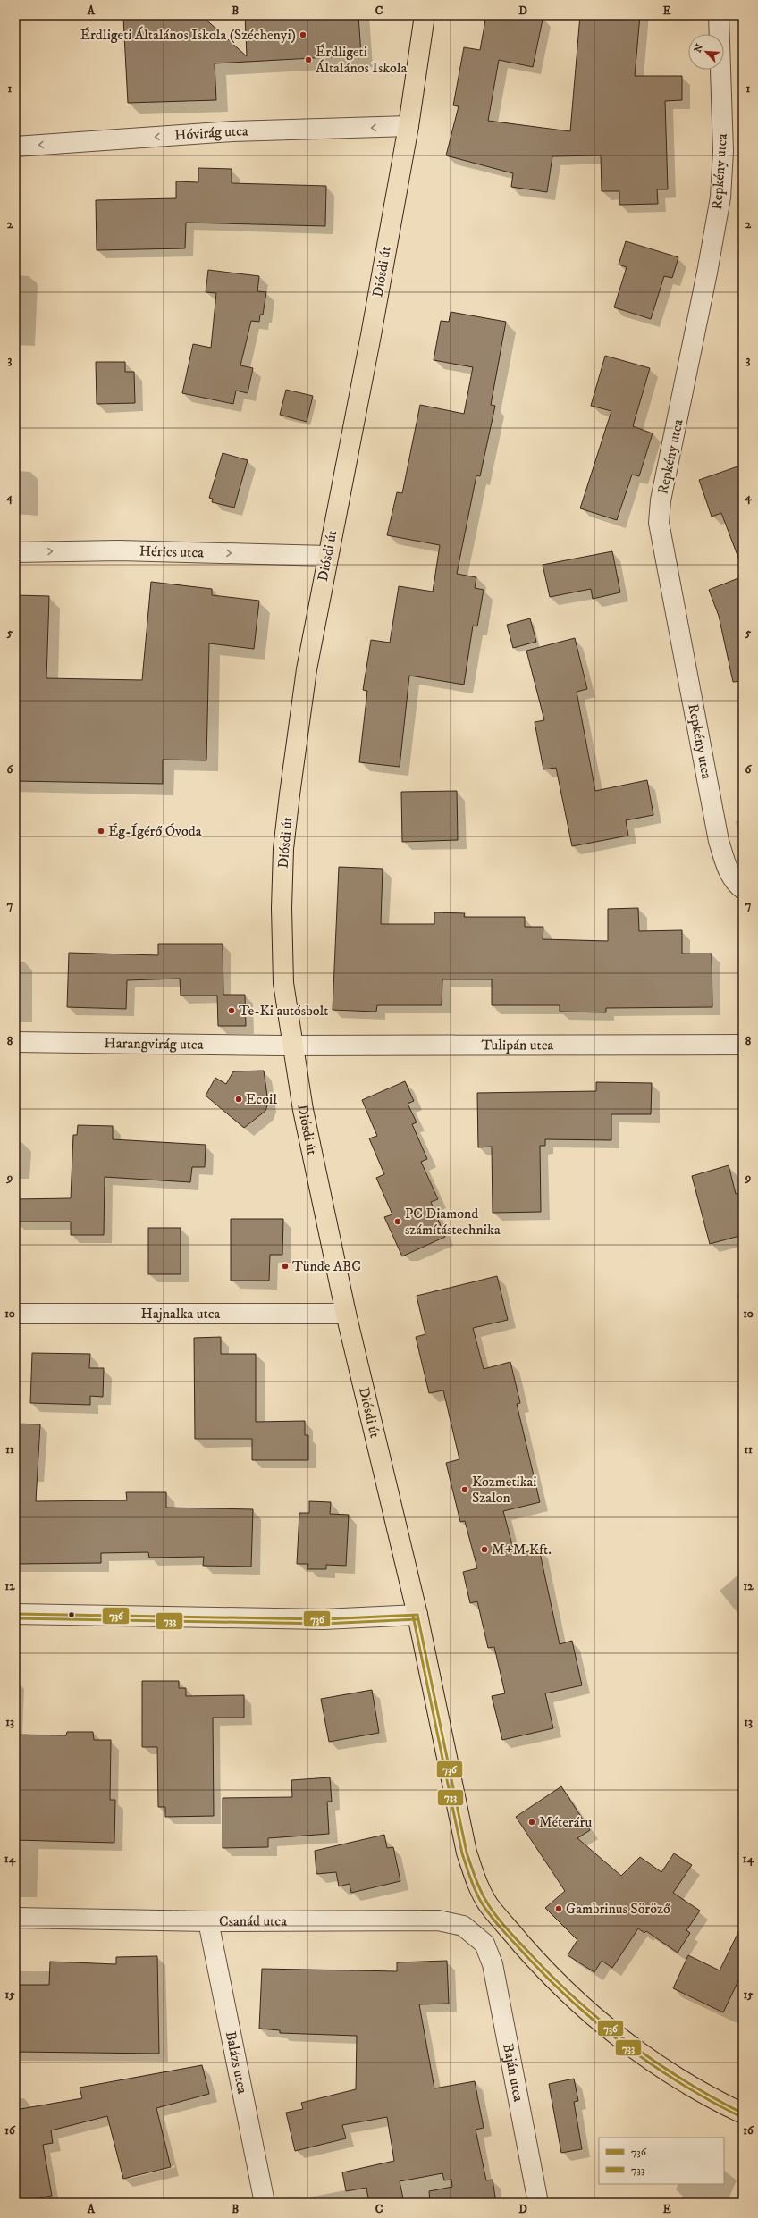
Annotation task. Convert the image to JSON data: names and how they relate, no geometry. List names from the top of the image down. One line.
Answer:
{"streets":{"main road":["Diósdi út"],"street":["Hóvirág utca","Repkény utca","Hérics utca","Harangvirág utca","Tulipán utca","Hajnalka utca","Csanád utca","Balázs utca","Baján utca"]},"crossings":[["Hóvirág utca","Diósdi út"],["Diósdi út","Hérics utca"],["Diósdi út","Harangvirág utca"],["Diósdi út","Tulipán utca"],["Diósdi út","Hajnalka utca"],["Harangvirág utca","Tulipán utca"],["Csanád utca","Balázs utca"],["Csanád utca","Baján utca"]],"one_way":["Hóvirág utca","Hérics utca"],"places":["Érdligeti Általános Iskola (Széchenyi)","Érdligeti Általános Iskola","Ég-Ígérő Óvoda","Te-Ki autósbolt","Ecoil","PC Diamond számítástechnika","Tünde ABC","Kozmetikai Szalon","M+M Kft.","Méteráru","Gambrinus Söröző"],"lines":["transit line 736","transit line 733"],"legend":["736","733"],"north":"top left","grid":{"columns":["A","B","C","D","E"],"rows":["1","2","3","4","5","6","7","8","9","10","11","12","13","14","15","16"]}}
